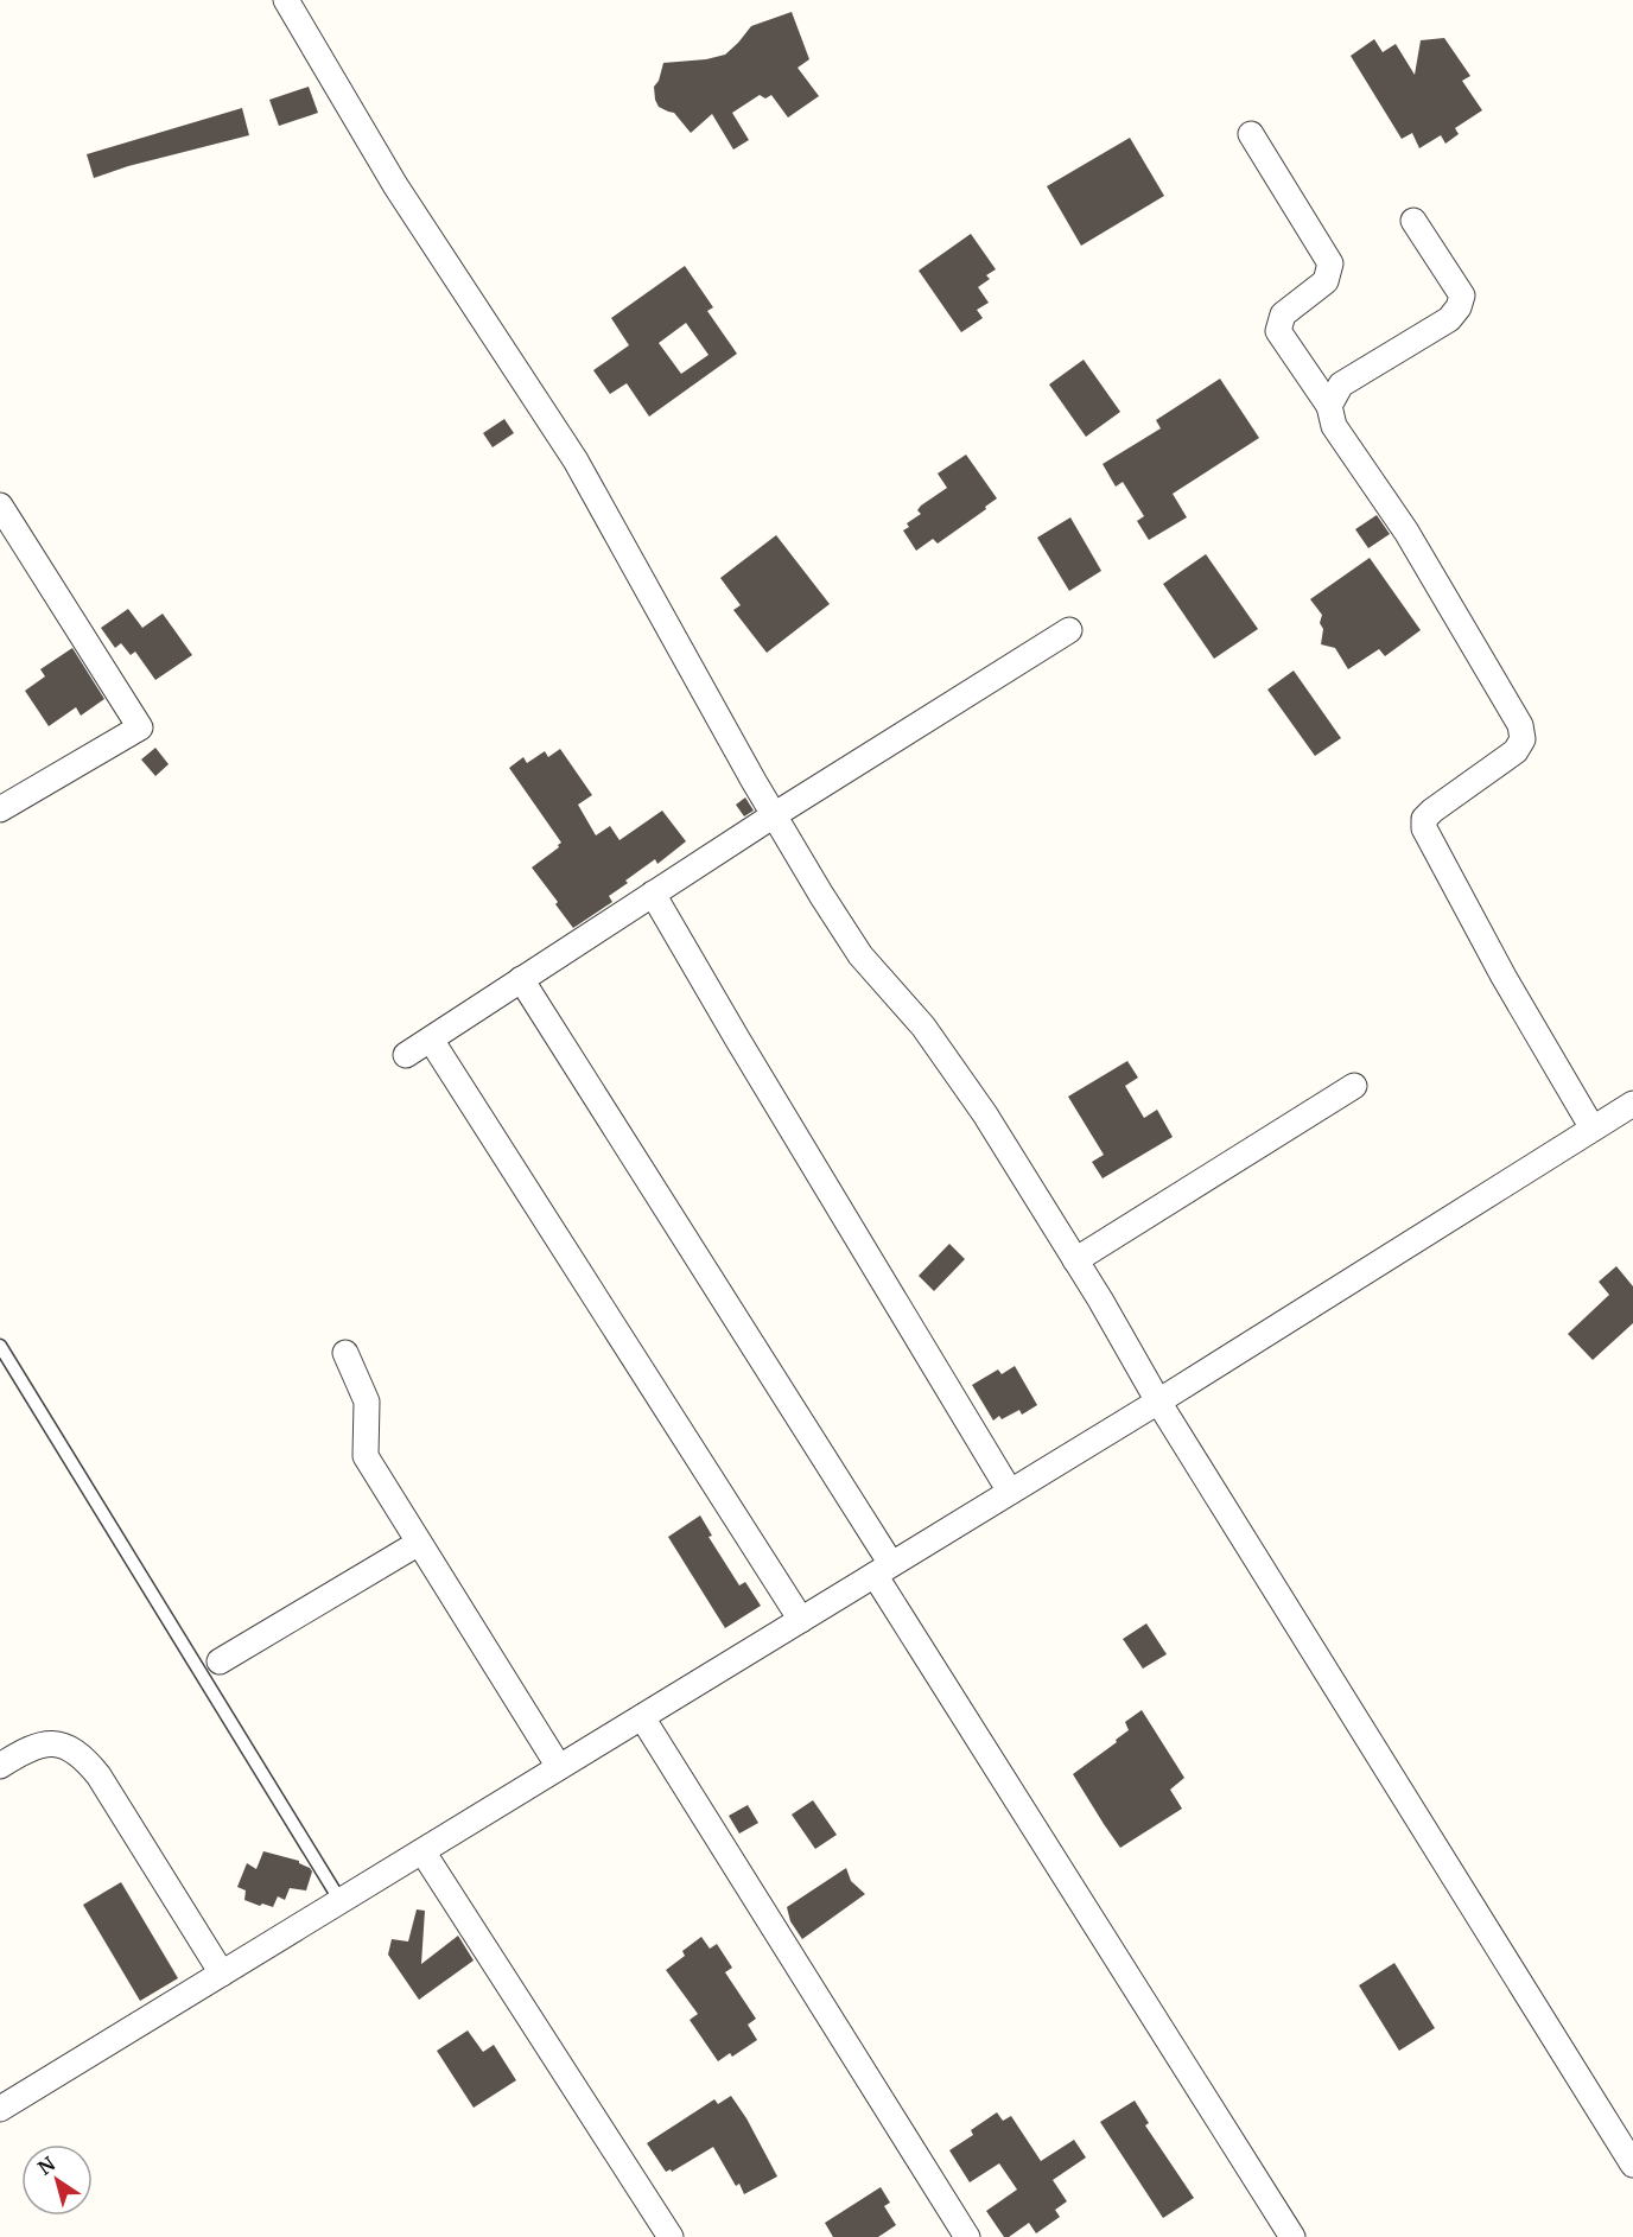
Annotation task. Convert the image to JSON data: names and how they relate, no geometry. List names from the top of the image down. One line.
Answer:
{"north":"top left"}
